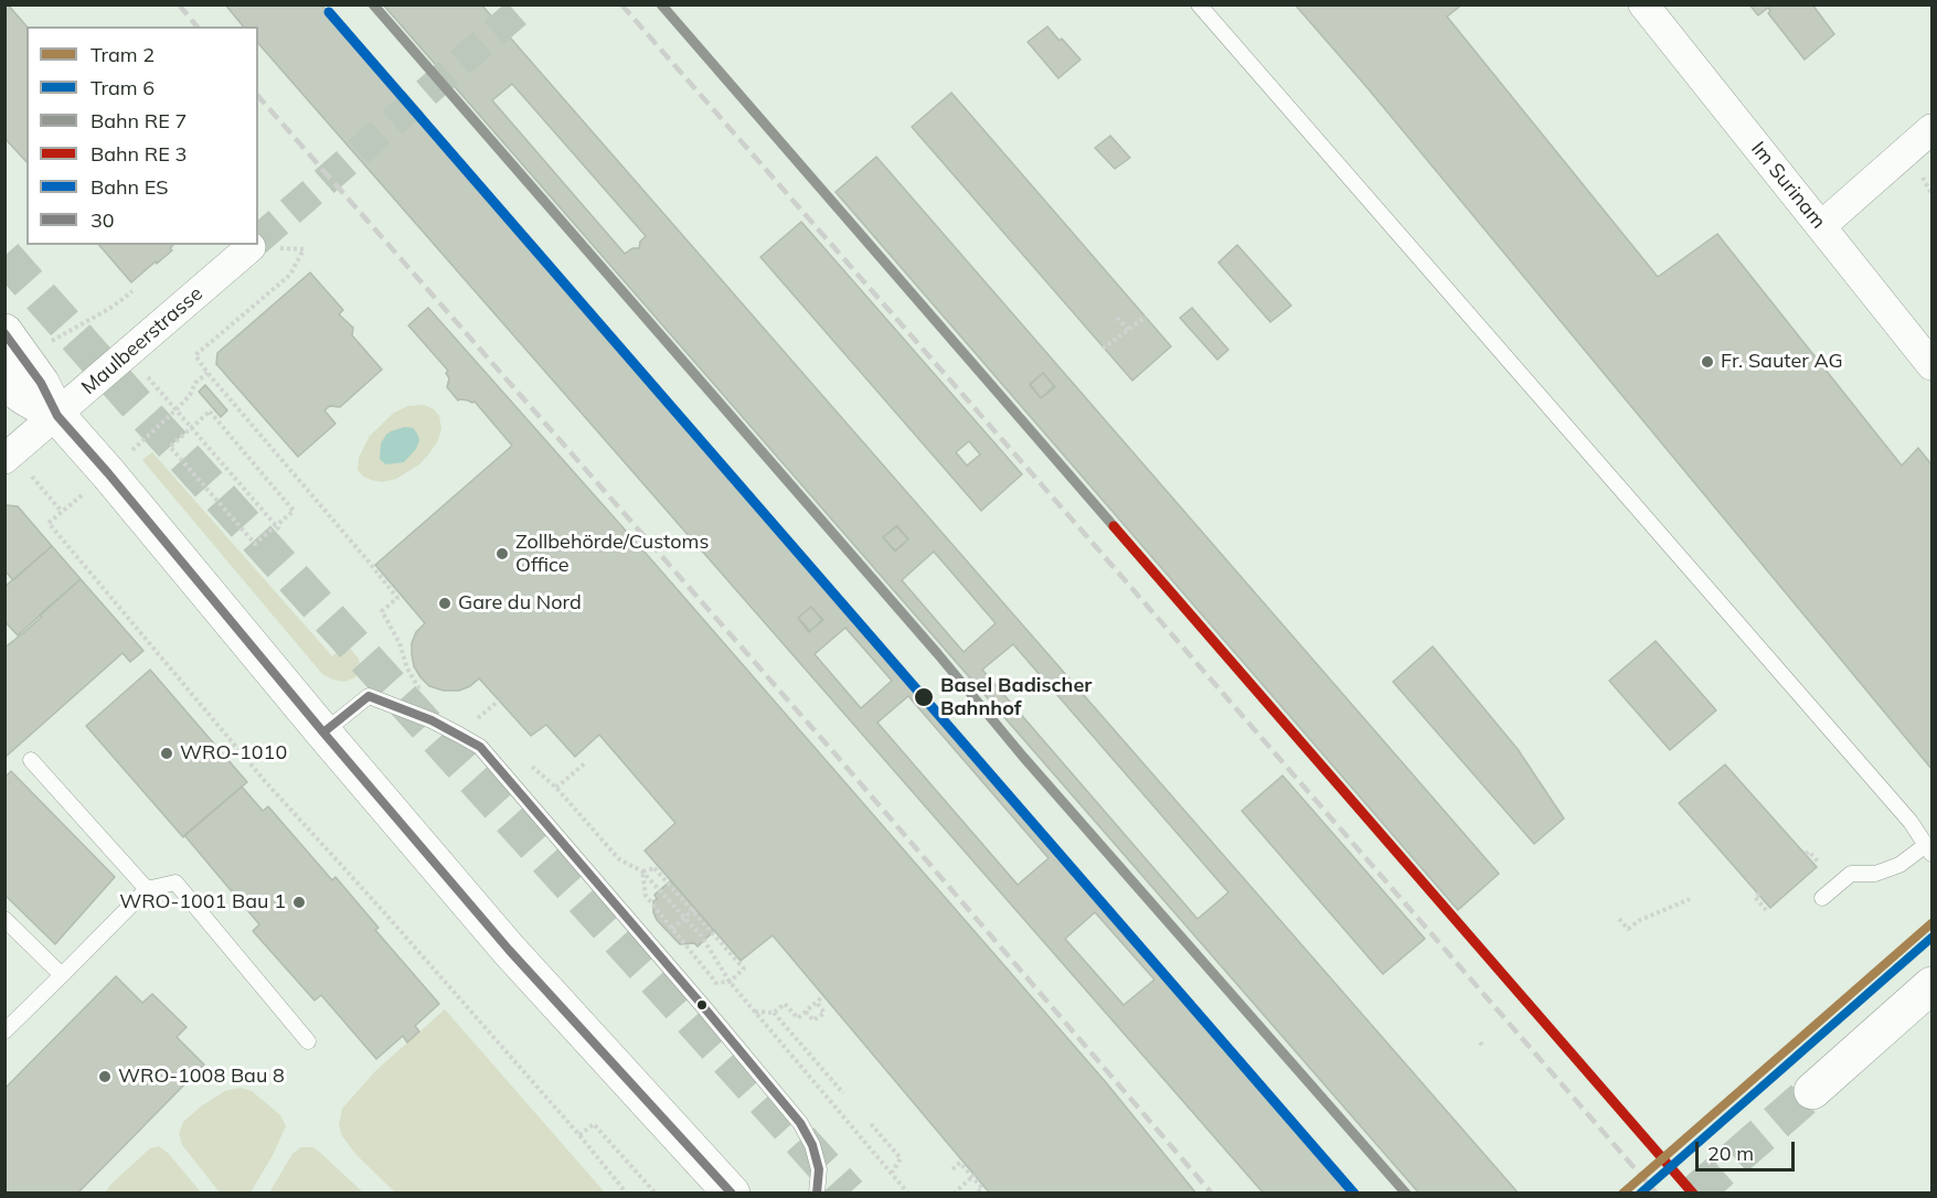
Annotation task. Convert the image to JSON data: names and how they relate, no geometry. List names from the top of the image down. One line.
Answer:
{"streets":{"street":["Im Surinam","Maulbeerstrasse"]},"places":["Fr. Sauter AG","Zollbehörde/Customs Office","Gare du Nord","Basel Badischer Bahnhof","WRO-1010","WRO-1001 Bau 1","WRO-1008 Bau 8"],"lines":["rail line ES","transit line 30","tram line 2","tram line 6"],"legend":["Tram 2","Tram 6","Bahn RE 7","Bahn RE 3","Bahn ES","30"],"scale_bar":"20 m"}
